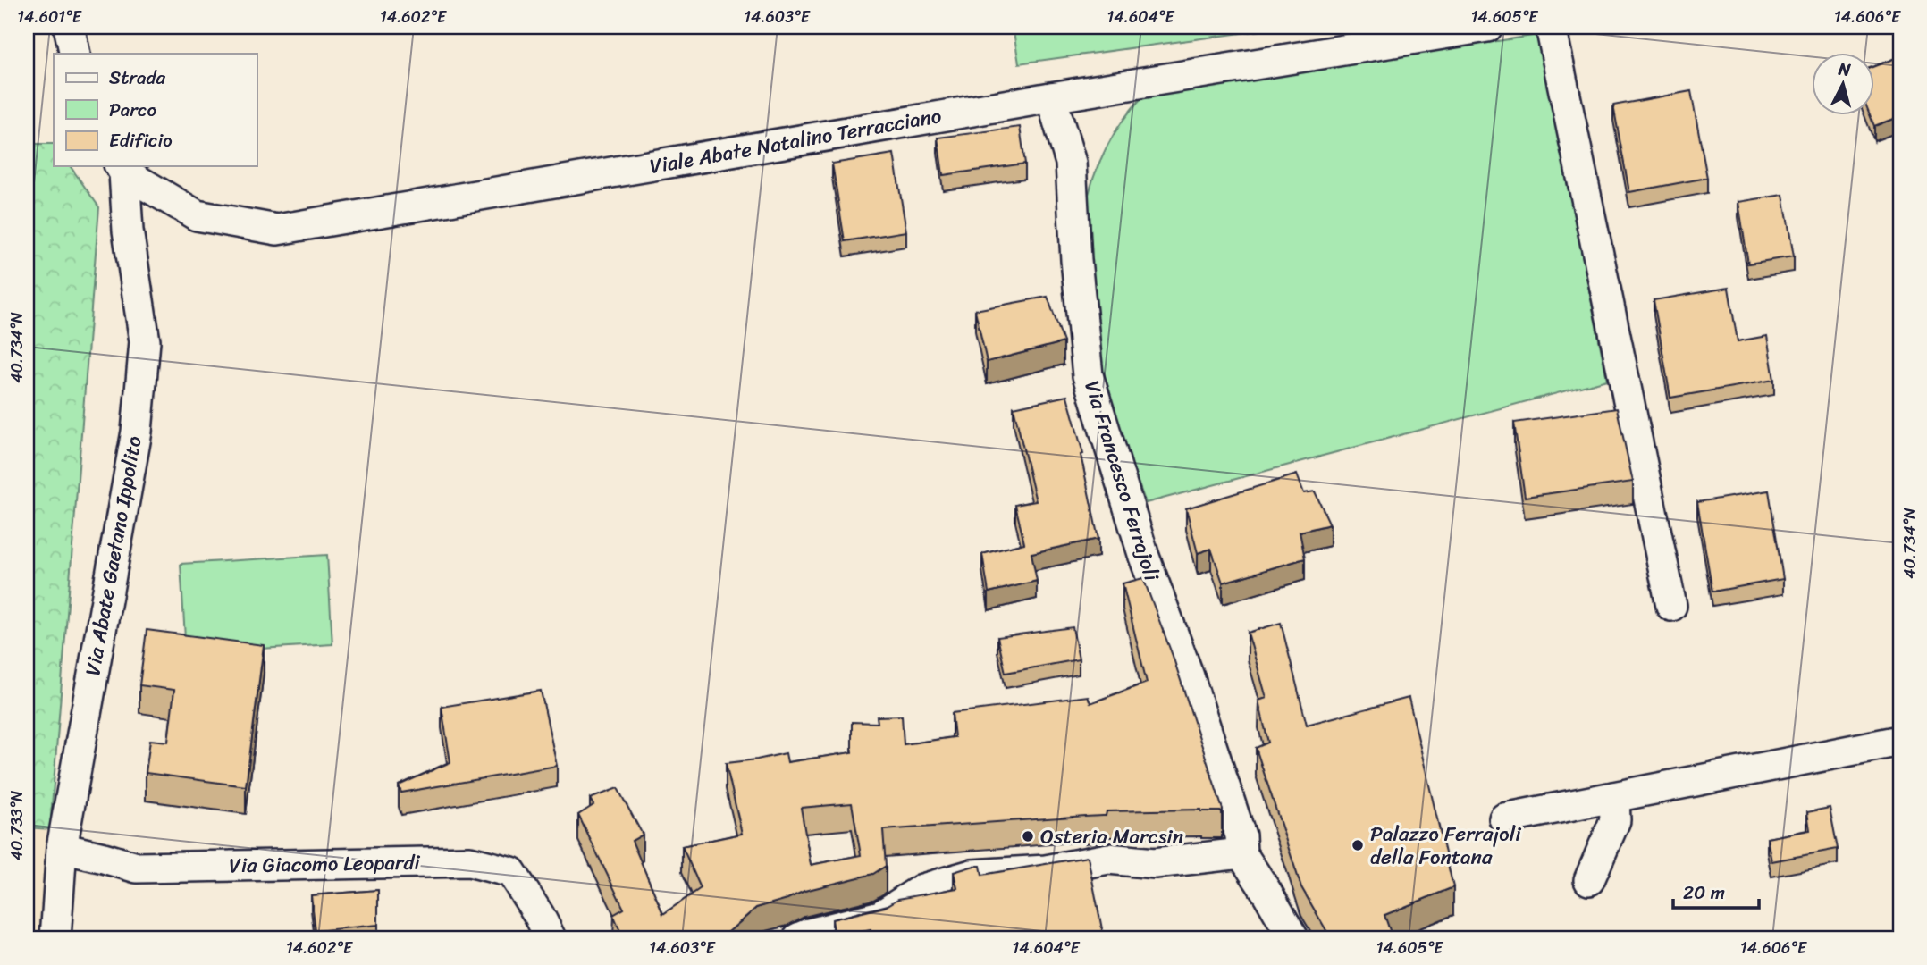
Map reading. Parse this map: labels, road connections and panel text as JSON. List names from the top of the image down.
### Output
{
  "streets": {
    "street": [
      "Viale Abate Natalino Terracciano",
      "Via Francesco Ferrajoli",
      "Via Abate Gaetano Ippolito",
      "Via Giacomo Leopardi"
    ]
  },
  "crossings": [
    ["Viale Abate Natalino Terracciano", "Via Francesco Ferrajoli"],
    ["Viale Abate Natalino Terracciano", "Via Abate Gaetano Ippolito"],
    ["Via Abate Gaetano Ippolito", "Via Giacomo Leopardi"]
  ],
  "places": ["Osteria Marcsin", "Palazzo Ferrajoli della Fontana"],
  "legend": ["Strada", "Parco", "Edificio"],
  "scale_bar": "20 m",
  "north": "top",
  "coordinates": [
    "14.601°E",
    "14.602°E",
    "14.603°E",
    "14.604°E",
    "14.605°E",
    "14.606°E",
    "40.734°N",
    "40.733°N"
  ]
}
